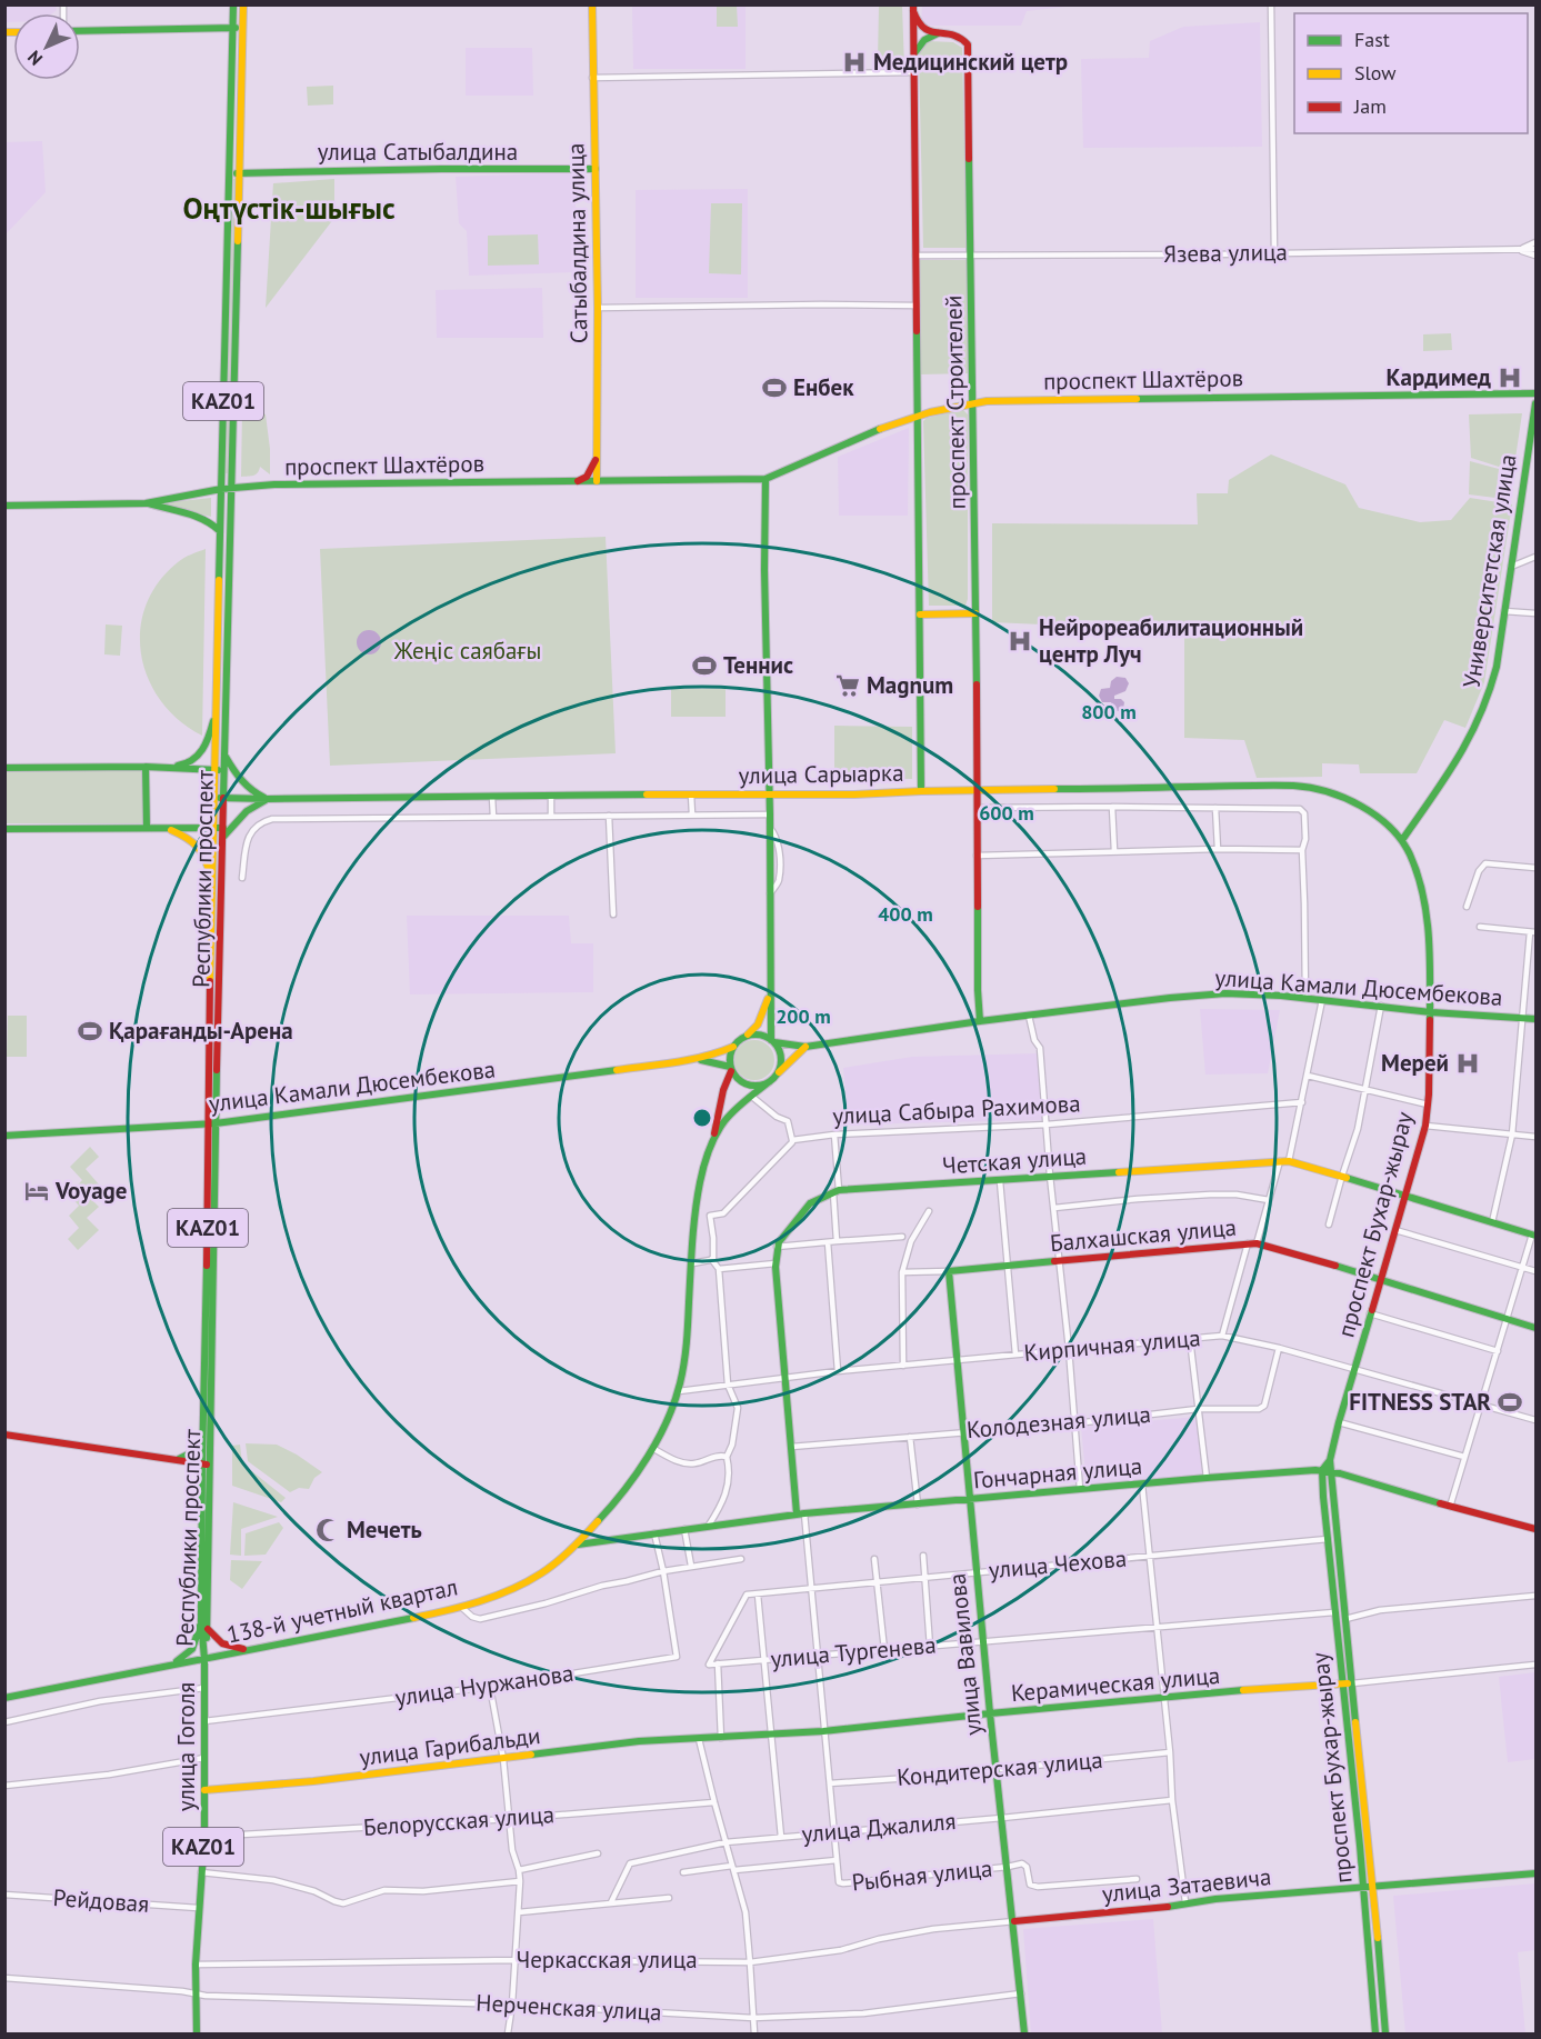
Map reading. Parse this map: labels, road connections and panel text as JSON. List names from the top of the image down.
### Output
{
  "streets": {
    "main road": [
      "улица Сатыбалдина",
      "Сатыбалдина улица",
      "проспект Шахтёров",
      "KАZ01",
      "проспект Строителей",
      "Университетская улица",
      "улица Сарыарка",
      "Республики проспект",
      "улица Камали Дюсембекова",
      "Четская улица",
      "проспект Бухар-жырау",
      "Балхашская улица",
      "Гончарная улица",
      "138-й учетный квартал",
      "улица Вавилова",
      "Керамическая улица",
      "улица Гоголя",
      "улица Гарибальди",
      "улица Затаевича"
    ],
    "street": [
      "Язева улица",
      "улица Сабыра Рахимова",
      "Кирпичная улица",
      "Колодезная улица",
      "улица Чехова",
      "улица Тургенева",
      "улица Нуржанова",
      "Кондитерская улица",
      "Белорусская улица",
      "улица Джалиля",
      "Рыбная улица",
      "Рейдовая",
      "Черкасская улица",
      "Нерченская улица"
    ]
  },
  "crossings": [
    ["улица Сатыбалдина", "Сатыбалдина улица"],
    ["улица Сатыбалдина", "Республики проспект"],
    ["Сатыбалдина улица", "проспект Шахтёров"],
    ["Язева улица", "проспект Строителей"],
    ["проспект Шахтёров", "проспект Строителей"],
    ["проспект Шахтёров", "Республики проспект"],
    ["проспект Строителей", "улица Сарыарка"],
    ["Университетская улица", "улица Сарыарка"],
    ["Университетская улица", "проспект Бухар-жырау"],
    ["улица Сарыарка", "Республики проспект"],
    ["улица Сарыарка", "проспект Бухар-жырау"],
    ["Республики проспект", "улица Камали Дюсембекова"],
    ["Республики проспект", "138-й учетный квартал"],
    ["Республики проспект", "улица Гоголя"],
    ["улица Камали Дюсембекова", "проспект Бухар-жырау"],
    ["Четская улица", "проспект Бухар-жырау"],
    ["проспект Бухар-жырау", "Балхашская улица"],
    ["проспект Бухар-жырау", "Кирпичная улица"],
    ["проспект Бухар-жырау", "Гончарная улица"],
    ["проспект Бухар-жырау", "улица Чехова"],
    ["проспект Бухар-жырау", "улица Тургенева"],
    ["проспект Бухар-жырау", "Керамическая улица"],
    ["проспект Бухар-жырау", "улица Затаевича"],
    ["Балхашская улица", "улица Вавилова"],
    ["Кирпичная улица", "Колодезная улица"],
    ["Кирпичная улица", "улица Вавилова"],
    ["Колодезная улица", "улица Вавилова"],
    ["Гончарная улица", "138-й учетный квартал"],
    ["Гончарная улица", "улица Вавилова"],
    ["Гончарная улица", "улица Нуржанова"],
    ["улица Чехова", "улица Тургенева"],
    ["улица Чехова", "улица Вавилова"],
    ["138-й учетный квартал", "улица Гоголя"],
    ["улица Тургенева", "улица Вавилова"],
    ["улица Вавилова", "Керамическая улица"],
    ["улица Вавилова", "Кондитерская улица"],
    ["улица Вавилова", "улица Джалиля"],
    ["улица Вавилова", "Рыбная улица"],
    ["улица Вавилова", "улица Затаевича"],
    ["улица Вавилова", "Черкасская улица"],
    ["улица Вавилова", "Нерченская улица"],
    ["Керамическая улица", "улица Гарибальди"],
    ["улица Нуржанова", "улица Гоголя"],
    ["улица Гоголя", "улица Гарибальди"],
    ["улица Гоголя", "Белорусская улица"],
    ["улица Гоголя", "Рейдовая"],
    ["улица Гоголя", "Черкасская улица"],
    ["улица Гоголя", "Нерченская улица"],
    ["улица Затаевича", "Черкасская улица"]
  ],
  "districts": ["Оңтүстік-шығыс"],
  "parks": ["Жеңіс саябағы"],
  "places": {
    "hospital": [
      "Медицинский цетр",
      "Кардимед",
      "Нейрореабилитационный центр Луч",
      "Мерей"
    ],
    "sports": [
      "Енбек",
      "Теннис",
      "Қарағанды-Арена",
      "FITNESS STAR"
    ],
    "supermarket": ["Magnum"],
    "hotel": ["Voyage"],
    "mosque": ["Мечеть"]
  },
  "legend": ["Fast", "Slow", "Jam"],
  "north": "bottom left",
  "rings": [
    "800 m",
    "600 m",
    "400 m",
    "200 m"
  ]
}
